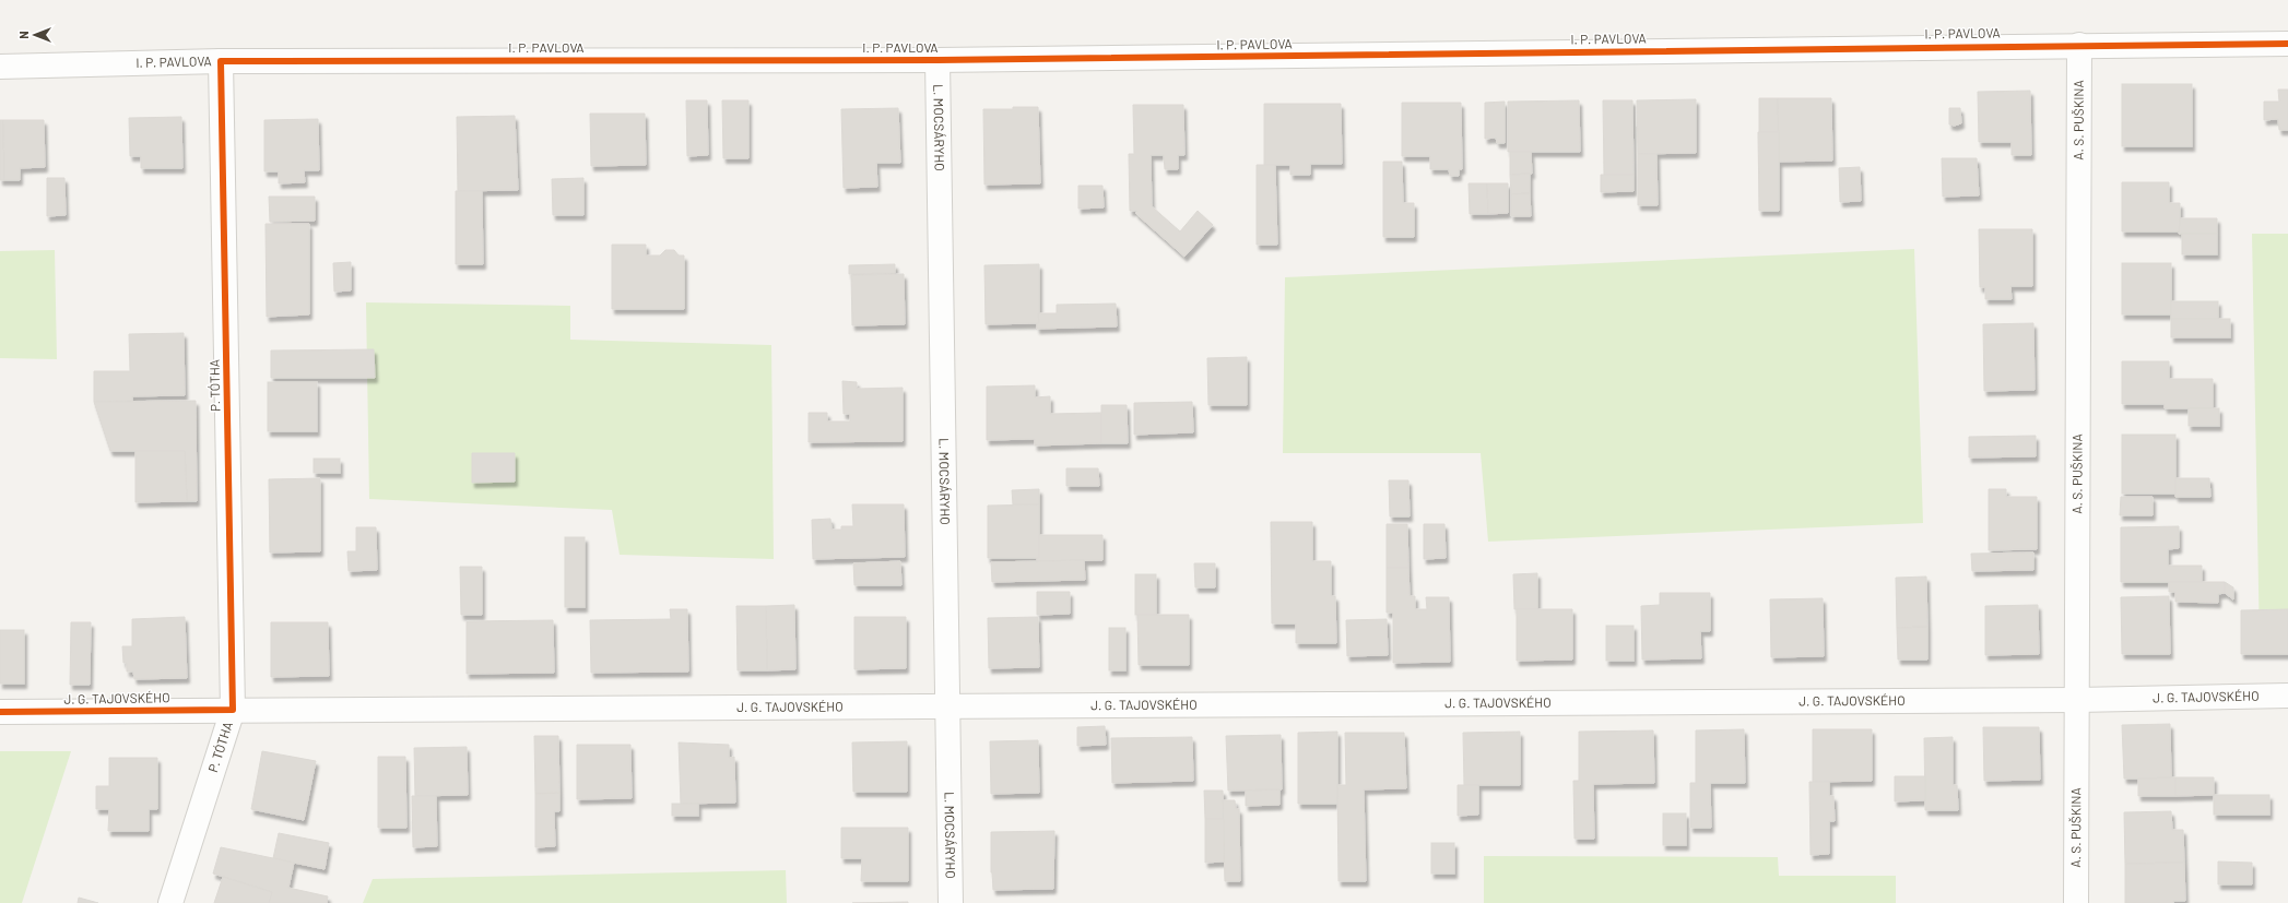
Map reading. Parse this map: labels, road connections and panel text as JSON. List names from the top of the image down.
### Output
{
  "streets": {
    "street": [
      "I. P. PAVLOVA",
      "A. S. PUŠKINA",
      "L. MOCSÁRYHO",
      "P. TÓTHA",
      "J. G. TAJOVSKÉHO"
    ]
  },
  "crossings": [
    ["I. P. PAVLOVA", "A. S. PUŠKINA"],
    ["I. P. PAVLOVA", "L. MOCSÁRYHO"],
    ["I. P. PAVLOVA", "P. TÓTHA"],
    ["A. S. PUŠKINA", "J. G. TAJOVSKÉHO"],
    ["L. MOCSÁRYHO", "J. G. TAJOVSKÉHO"],
    ["P. TÓTHA", "J. G. TAJOVSKÉHO"]
  ],
  "north": "left"
}
